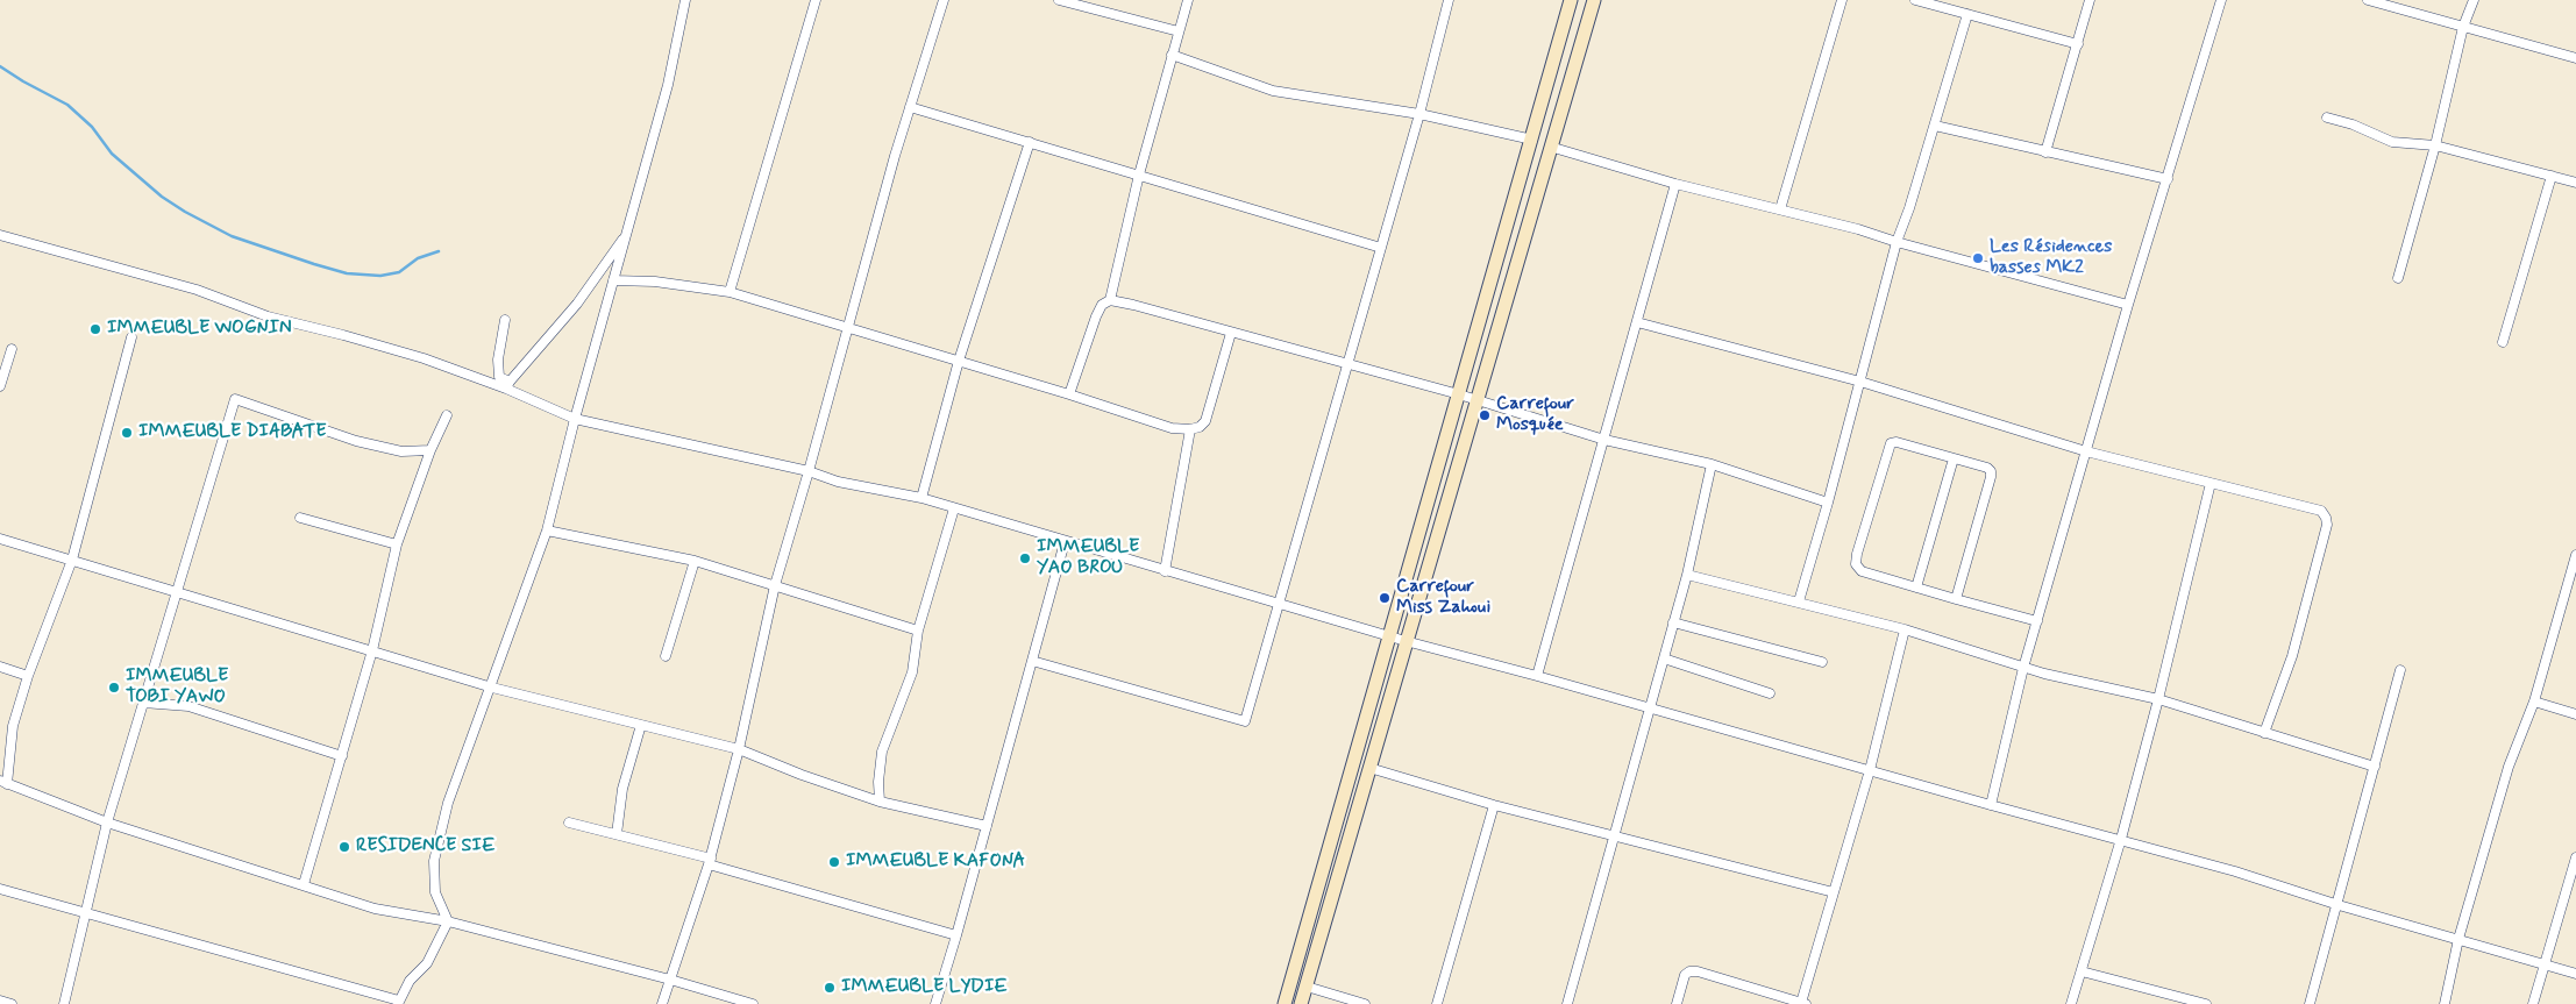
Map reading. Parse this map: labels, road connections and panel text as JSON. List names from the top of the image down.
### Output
{
  "places": [
    "Les Résidences basses MK2",
    "IMMEUBLE WOGNIN",
    "Carrefour Mosquée",
    "IMMEUBLE DIABATE",
    "IMMEUBLE YAO BROU",
    "Carrefour Miss Zahoui",
    "IMMEUBLE TOBI YAWO",
    "RESIDENCE SIE",
    "IMMEUBLE KAFONA",
    "IMMEUBLE LYDIE"
  ]
}
